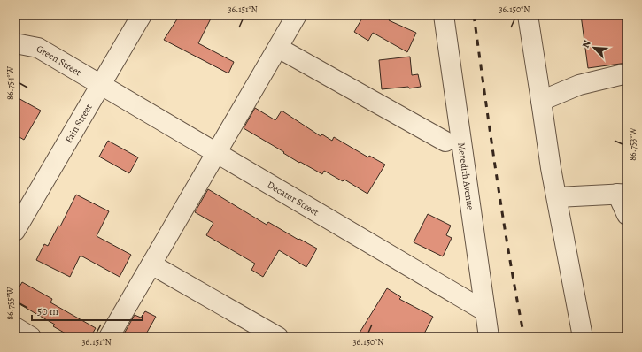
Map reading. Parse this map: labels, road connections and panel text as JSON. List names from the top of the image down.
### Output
{
  "streets": {
    "street": [
      "Green Street",
      "Fain Street",
      "Meredith Avenue",
      "Decatur Street"
    ]
  },
  "crossings": [
    ["Green Street", "Fain Street"],
    ["Green Street", "Decatur Street"],
    ["Fain Street", "Decatur Street"],
    ["Meredith Avenue", "Decatur Street"]
  ],
  "scale_bar": "50 m",
  "north": "top left",
  "coordinates": [
    "36.151°N",
    "36.150°N",
    "86.754°W",
    "86.753°W",
    "86.755°W"
  ]
}
